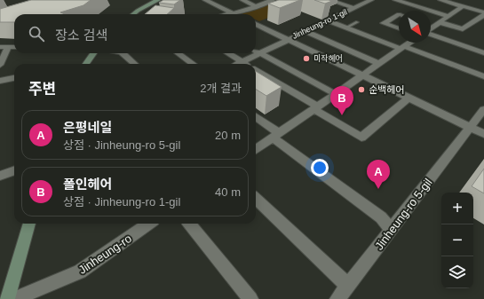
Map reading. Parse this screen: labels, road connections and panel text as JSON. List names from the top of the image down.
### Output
{
  "streets": {
    "street": ["Jinheung-ro 1-gil", "Jinheung-ro 5-gil", "Jinheung-ro"]
  },
  "crossings": [
    ["Jinheung-ro 1-gil", "Jinheung-ro 5-gil"]
  ],
  "places": ["미작헤어", "순백헤어"],
  "north": "bottom right",
  "page": {
    "search": "장소 검색",
    "heading": ["주변", "2개 결과"],
    "pins": ["B", "A"],
    "list": [
      {
        "mark": "A",
        "name": "은평네일",
        "note": "상점 · Jinheung-ro 5-gil",
        "value": "20 m"
      },
      {
        "mark": "B",
        "name": "폴인헤어",
        "note": "상점 · Jinheung-ro 1-gil",
        "value": "40 m"
      }
    ],
    "map_buttons": ["+", "−"]
  }
}
